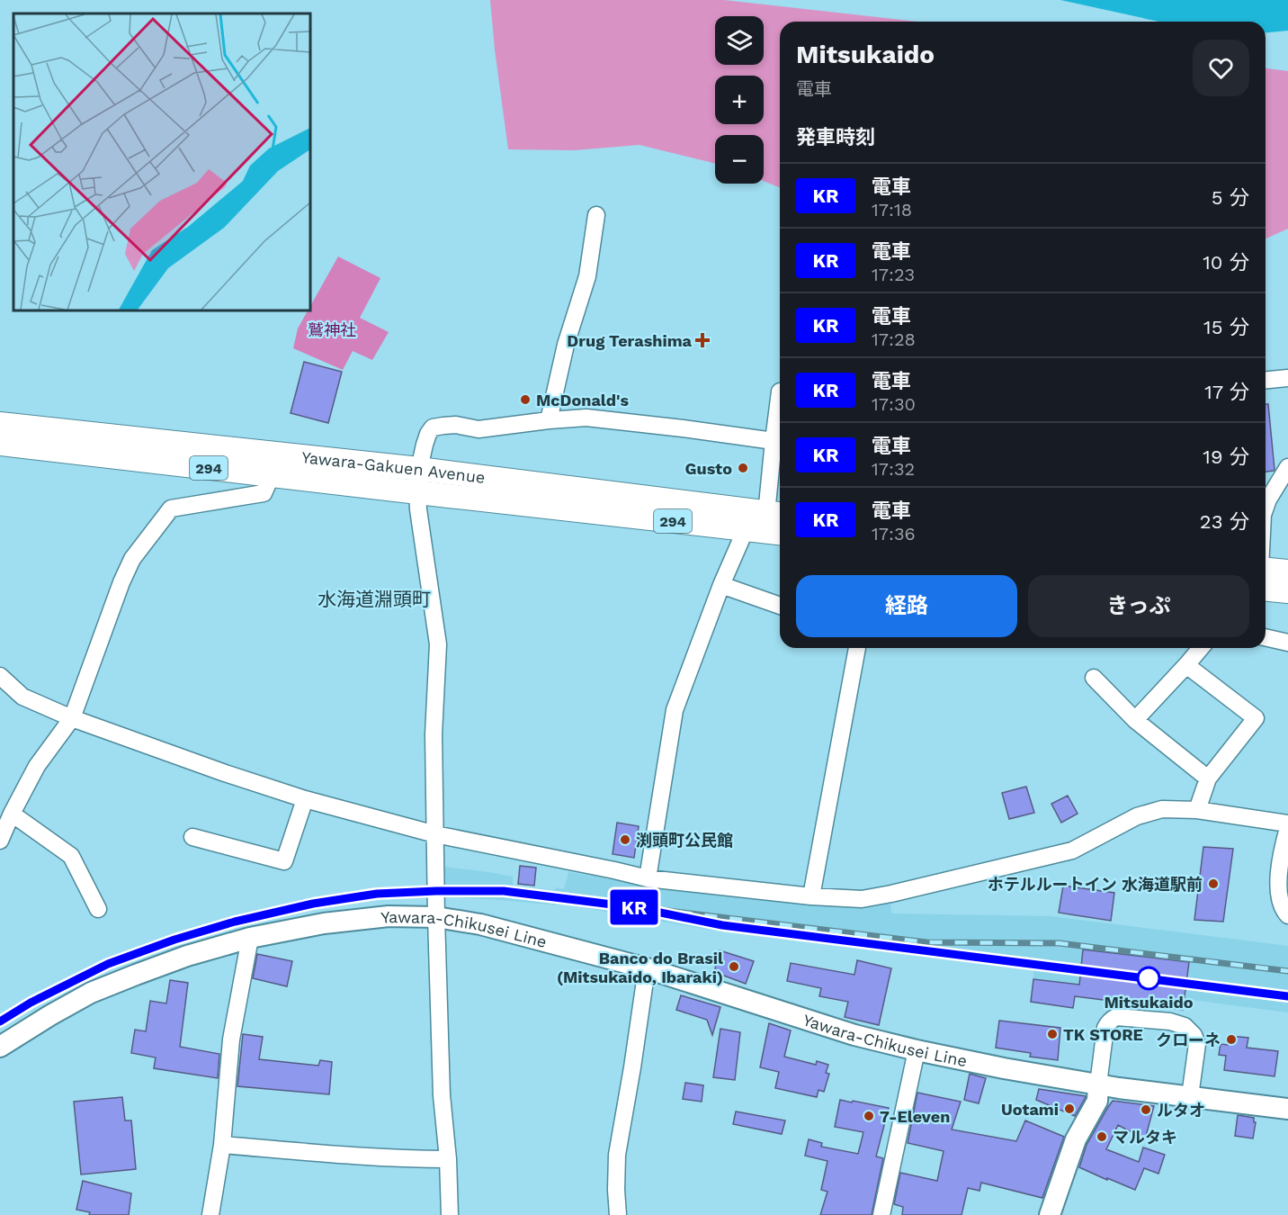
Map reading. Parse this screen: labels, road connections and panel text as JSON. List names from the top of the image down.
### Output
{
  "streets": {
    "highway": ["Yawara-Gakuen Avenue", "294"],
    "main road": ["Yawara-Chikusei Line"]
  },
  "districts": ["水海道淵頭町"],
  "parks": ["鷲神社"],
  "places": {
    "health": ["Drug Terashima"],
    "other": [
      "McDonald's",
      "Gusto",
      "渕頭町公民館",
      "ホテルルートイン 水海道駅前",
      "Banco do Brasil (Mitsukaido, Ibaraki)",
      "Mitsukaido",
      "TK STORE",
      "クローネ",
      "Uotami",
      "ルタオ",
      "7-Eleven",
      "マルタキ"
    ]
  },
  "page": {
    "on_map": "KR",
    "map_buttons": ["+", "−"],
    "heading": [
      ["Mitsukaido", "電車"],
      "発車時刻"
    ],
    "list": [
      {
        "mark": "KR",
        "name": "電車",
        "note": "17:18",
        "value": "5 分"
      },
      {
        "mark": "KR",
        "name": "電車",
        "note": "17:23",
        "value": "10 分"
      },
      {
        "mark": "KR",
        "name": "電車",
        "note": "17:28",
        "value": "15 分"
      },
      {
        "mark": "KR",
        "name": "電車",
        "note": "17:30",
        "value": "17 分"
      },
      {
        "mark": "KR",
        "name": "電車",
        "note": "17:32",
        "value": "19 分"
      },
      {
        "mark": "KR",
        "name": "電車",
        "note": "17:36",
        "value": "23 分"
      }
    ],
    "buttons": ["経路", "きっぷ"]
  }
}
